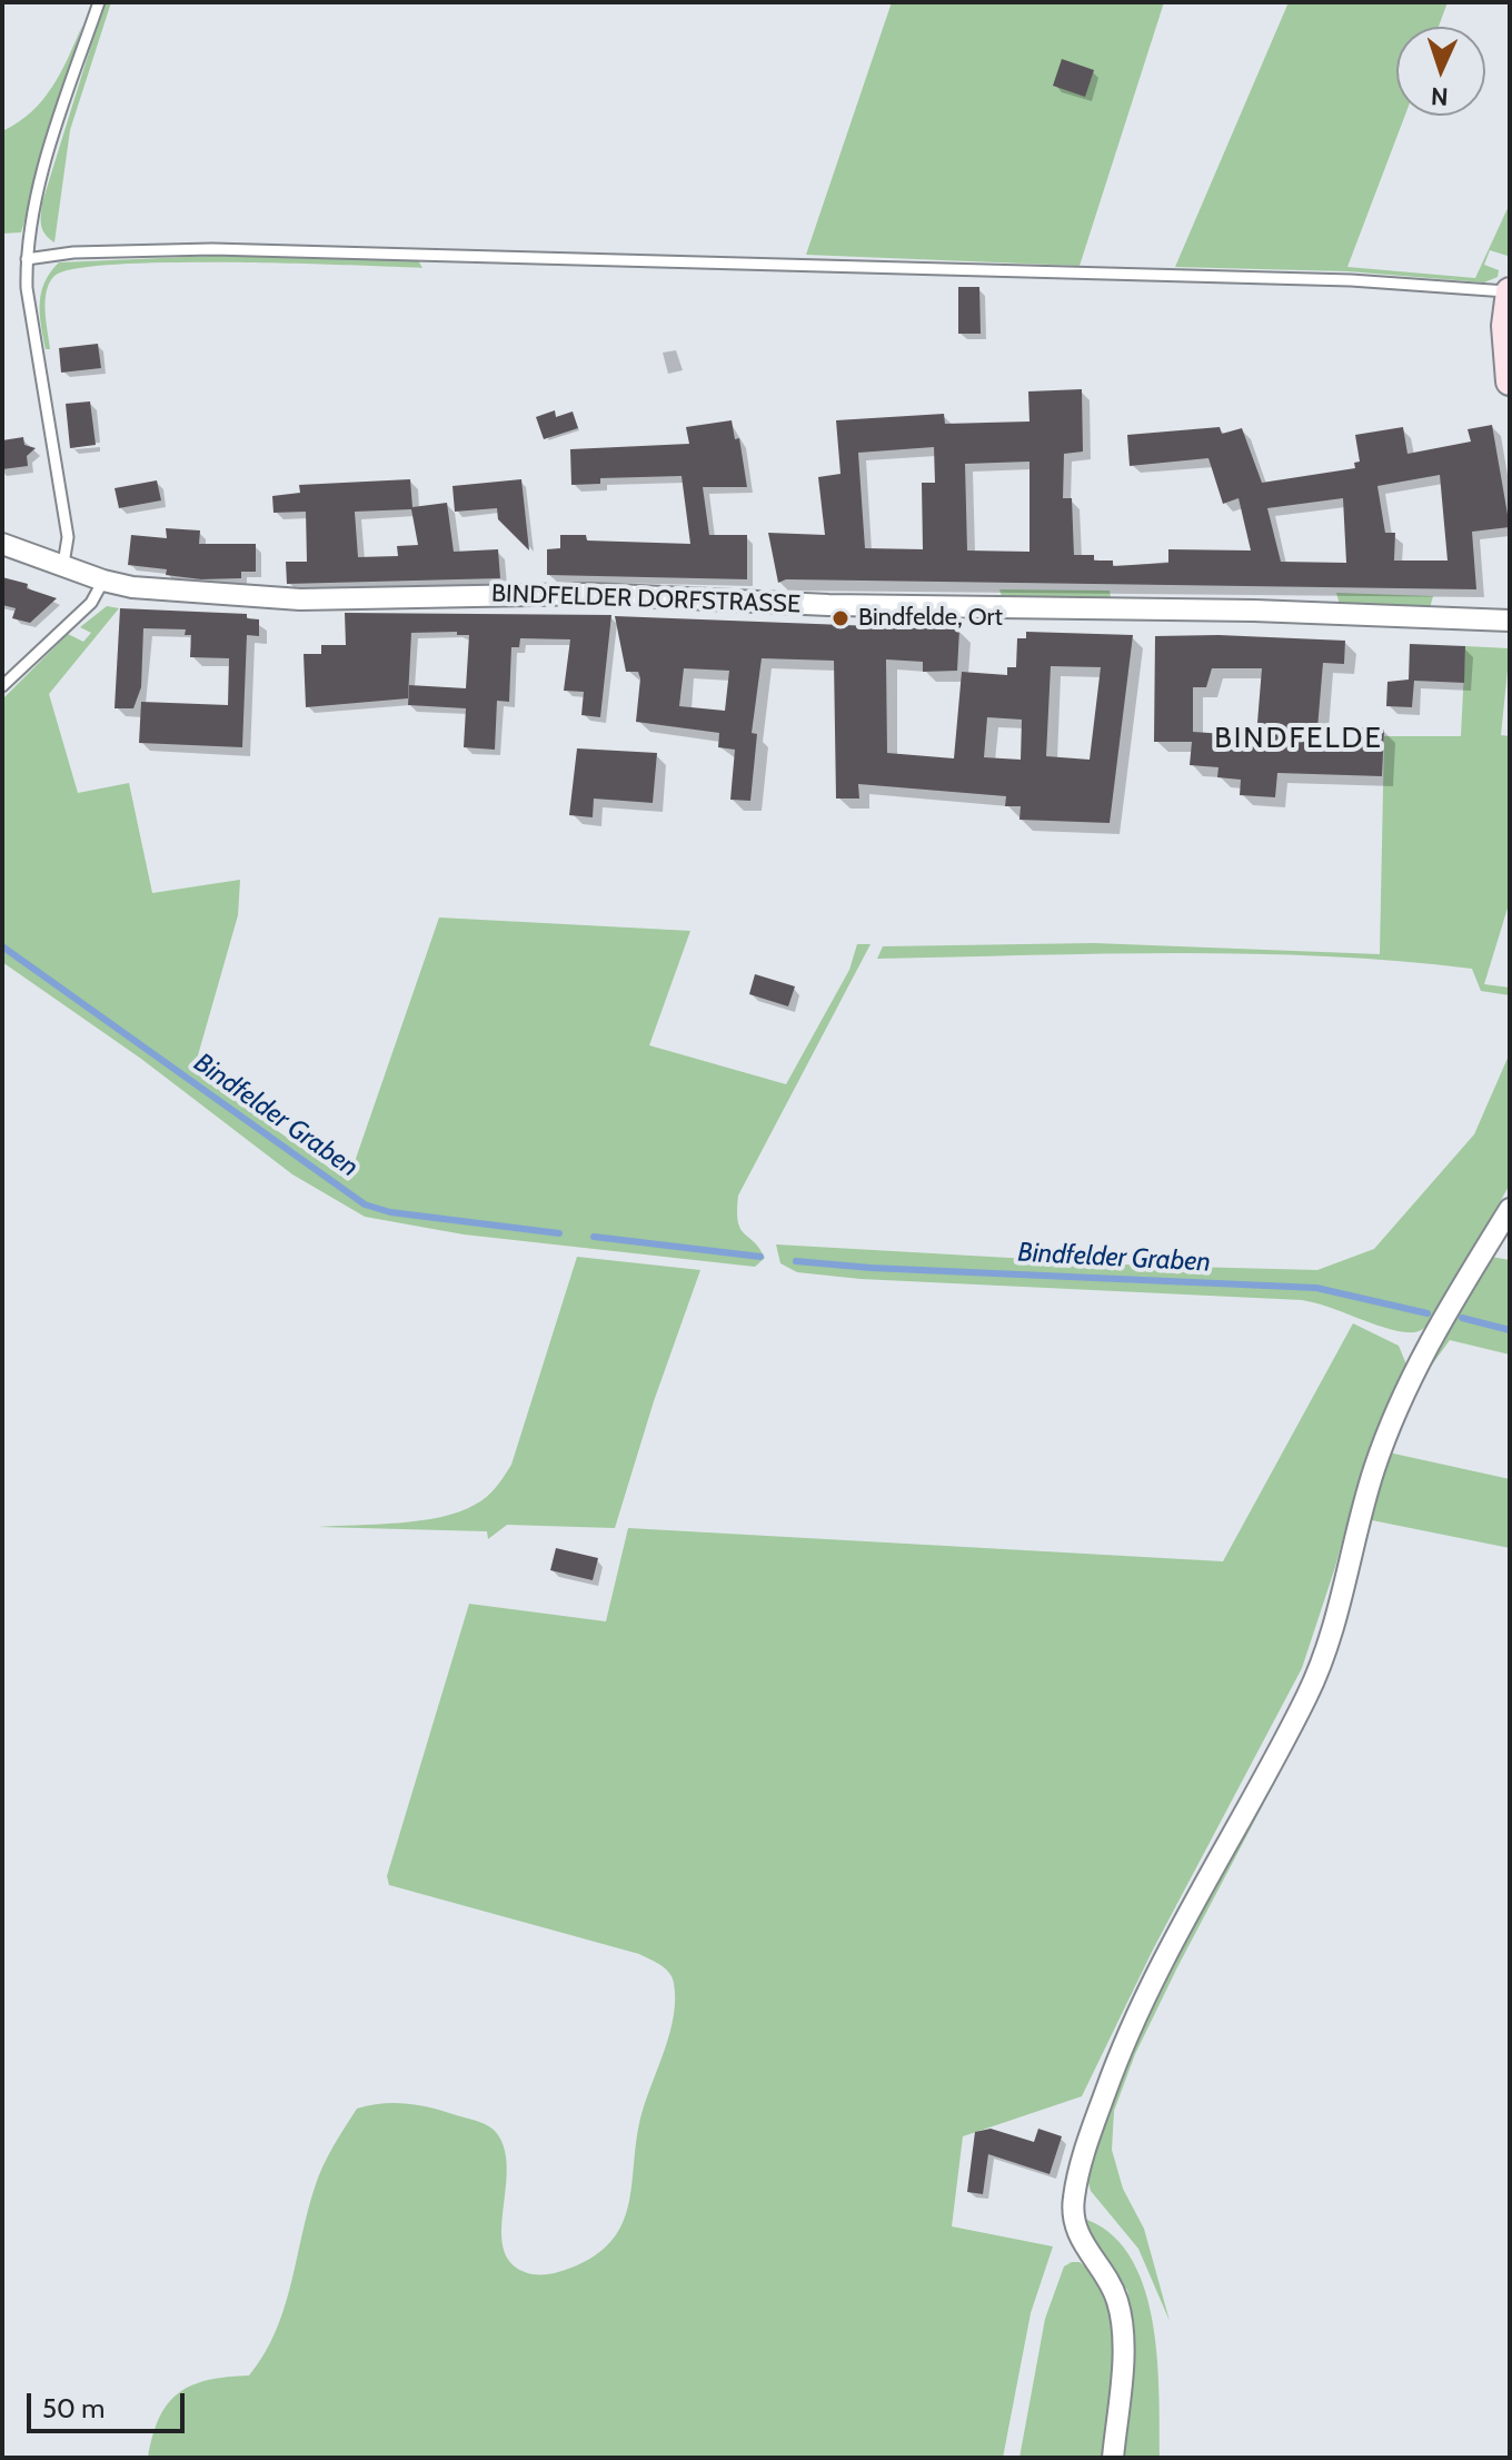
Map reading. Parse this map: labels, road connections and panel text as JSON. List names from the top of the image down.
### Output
{
  "streets": {
    "street": ["BINDFELDER DORFSTRASSE"]
  },
  "districts": ["BINDFELDE"],
  "water": ["Bindfelder Graben"],
  "places": ["Bindfelde, Ort"],
  "scale_bar": "50 m",
  "north": "bottom"
}
